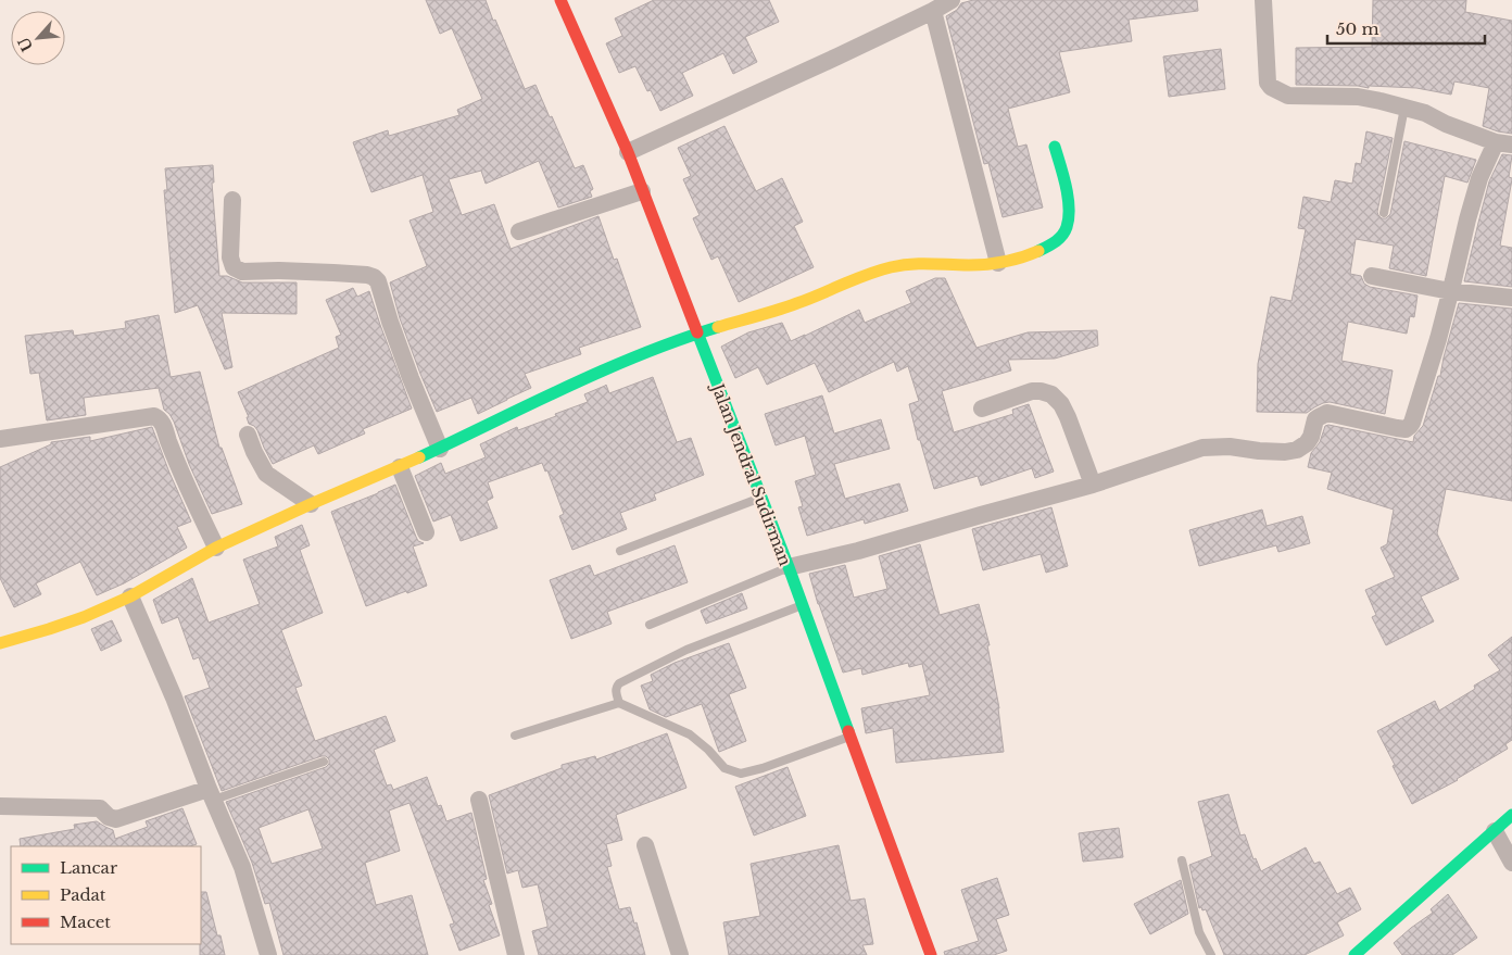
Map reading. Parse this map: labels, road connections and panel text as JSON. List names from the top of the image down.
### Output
{
  "streets": {
    "main road": ["Jalan Jendral Sudirman"]
  },
  "legend": ["Lancar", "Padat", "Macet"],
  "scale_bar": "50 m",
  "north": "bottom left"
}
